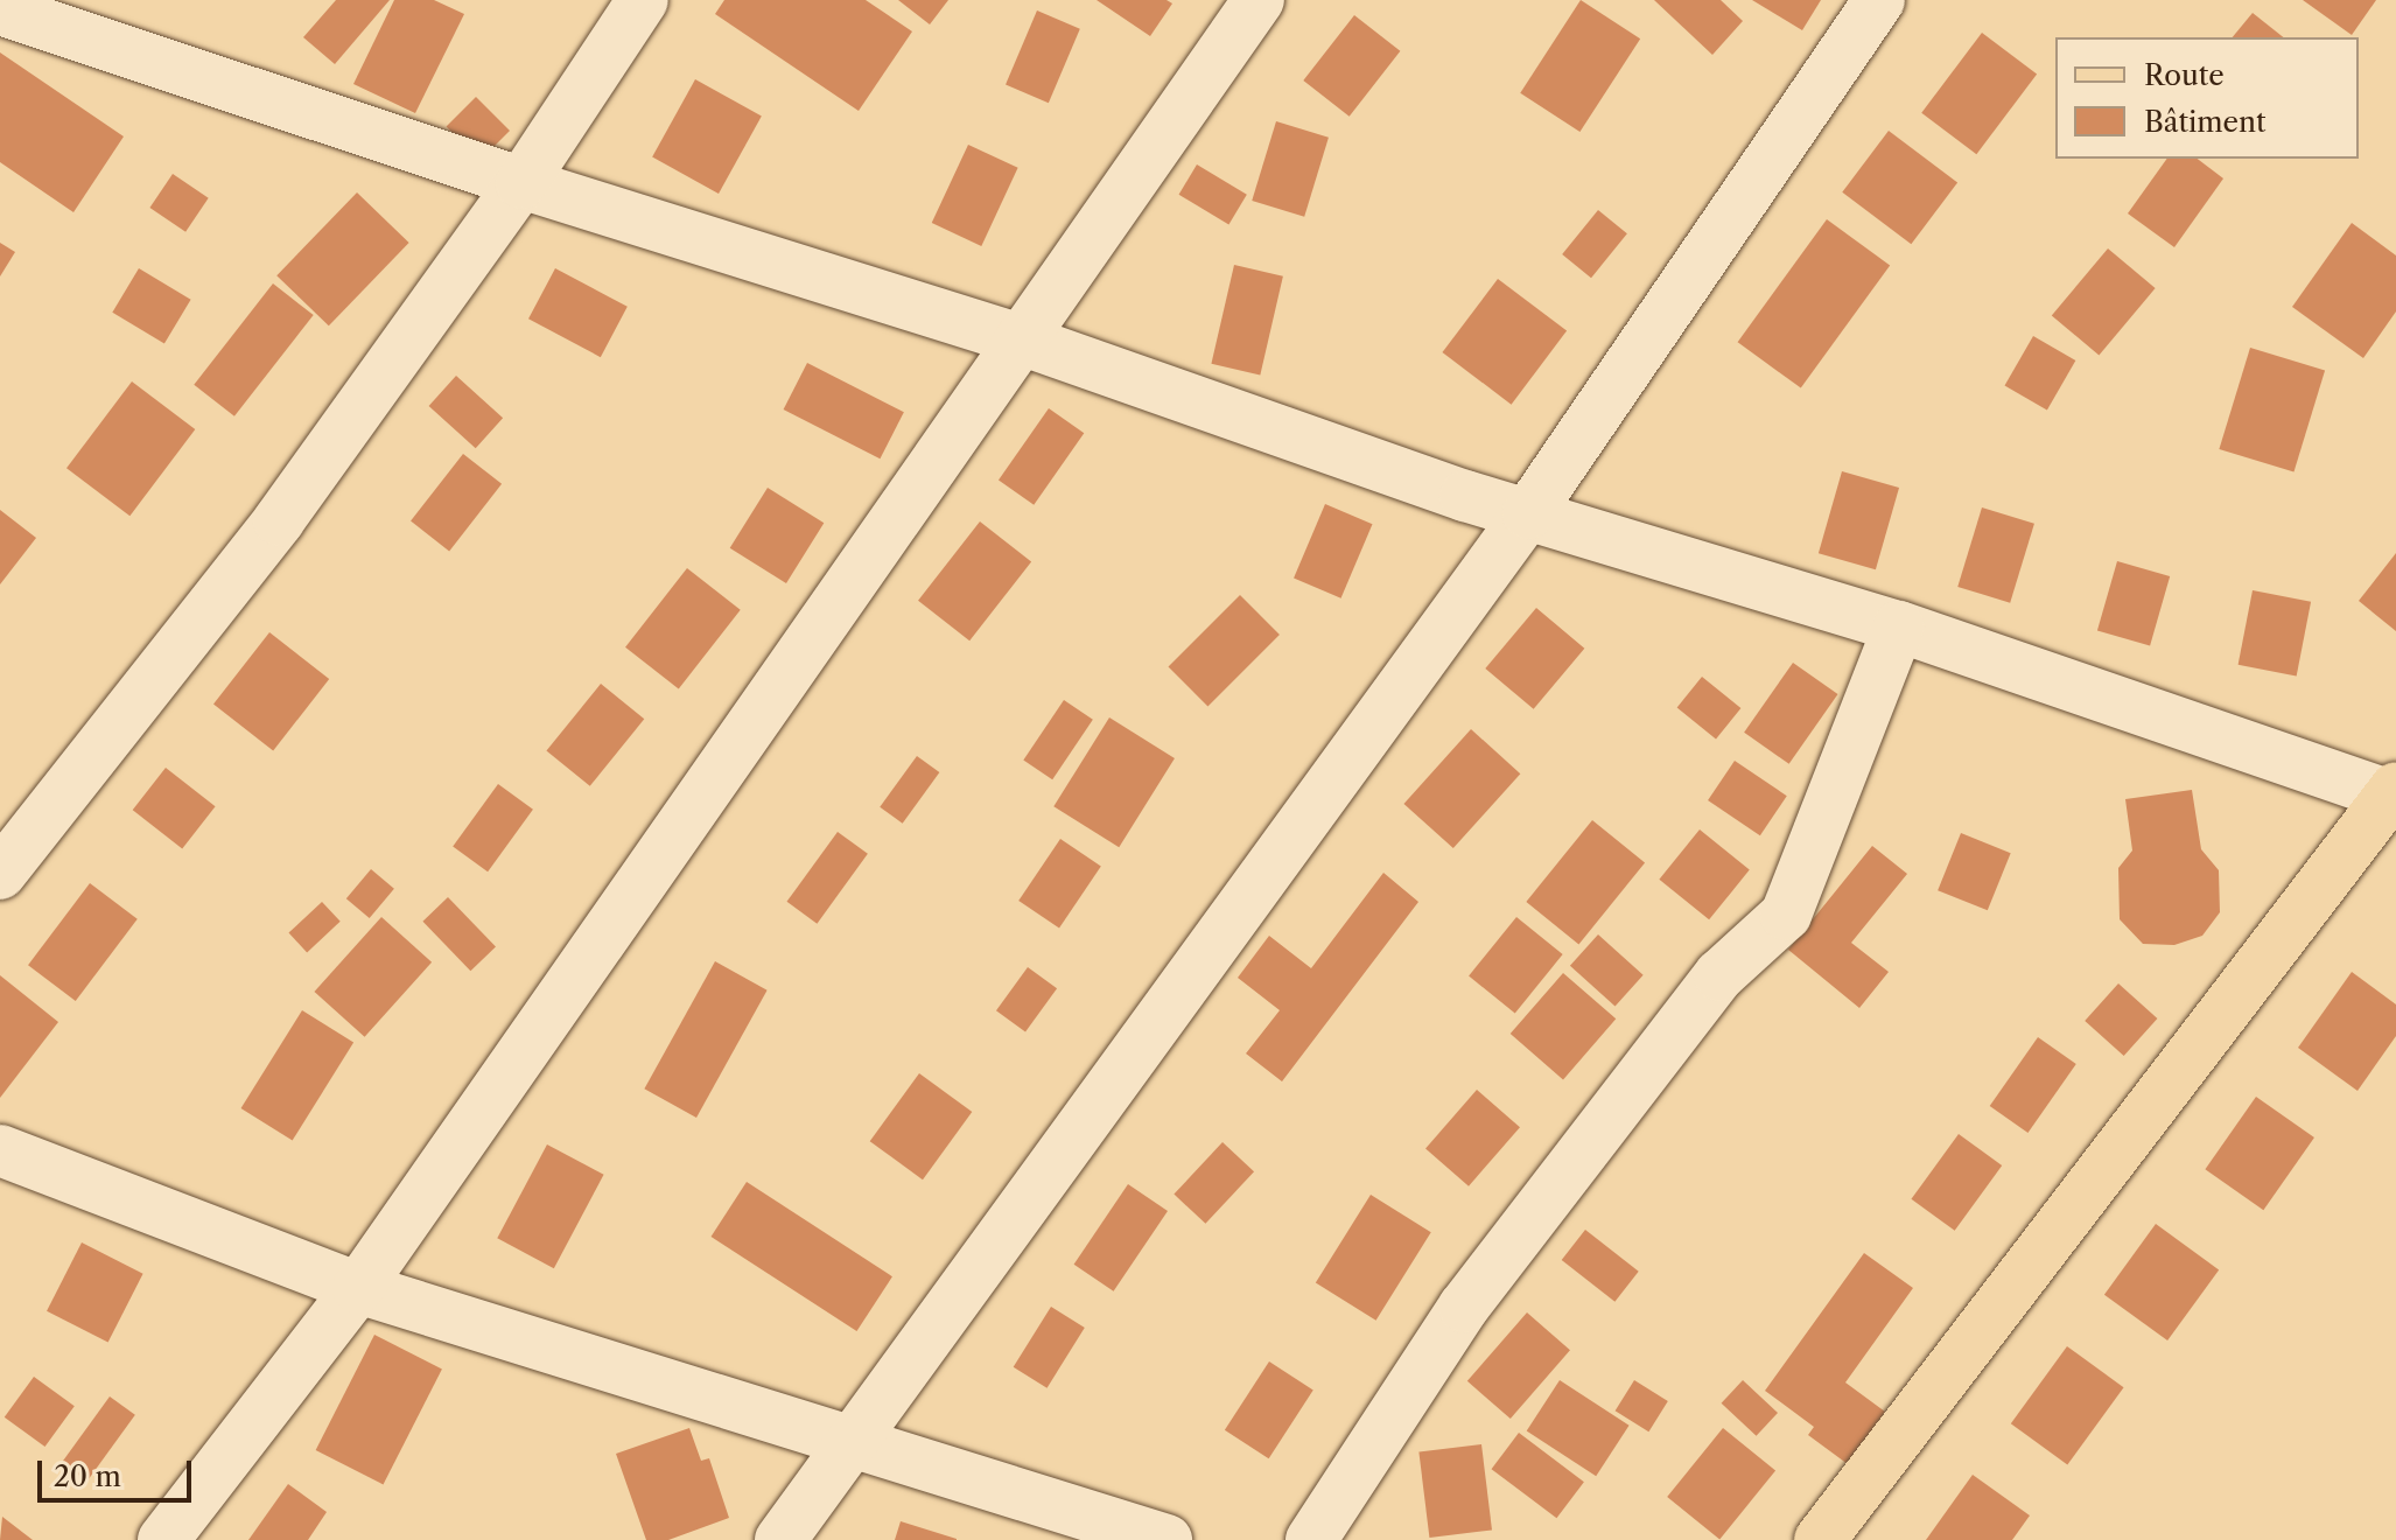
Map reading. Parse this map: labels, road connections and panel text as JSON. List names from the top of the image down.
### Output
{
  "legend": ["Route", "Bâtiment"],
  "scale_bar": "20 m"
}
